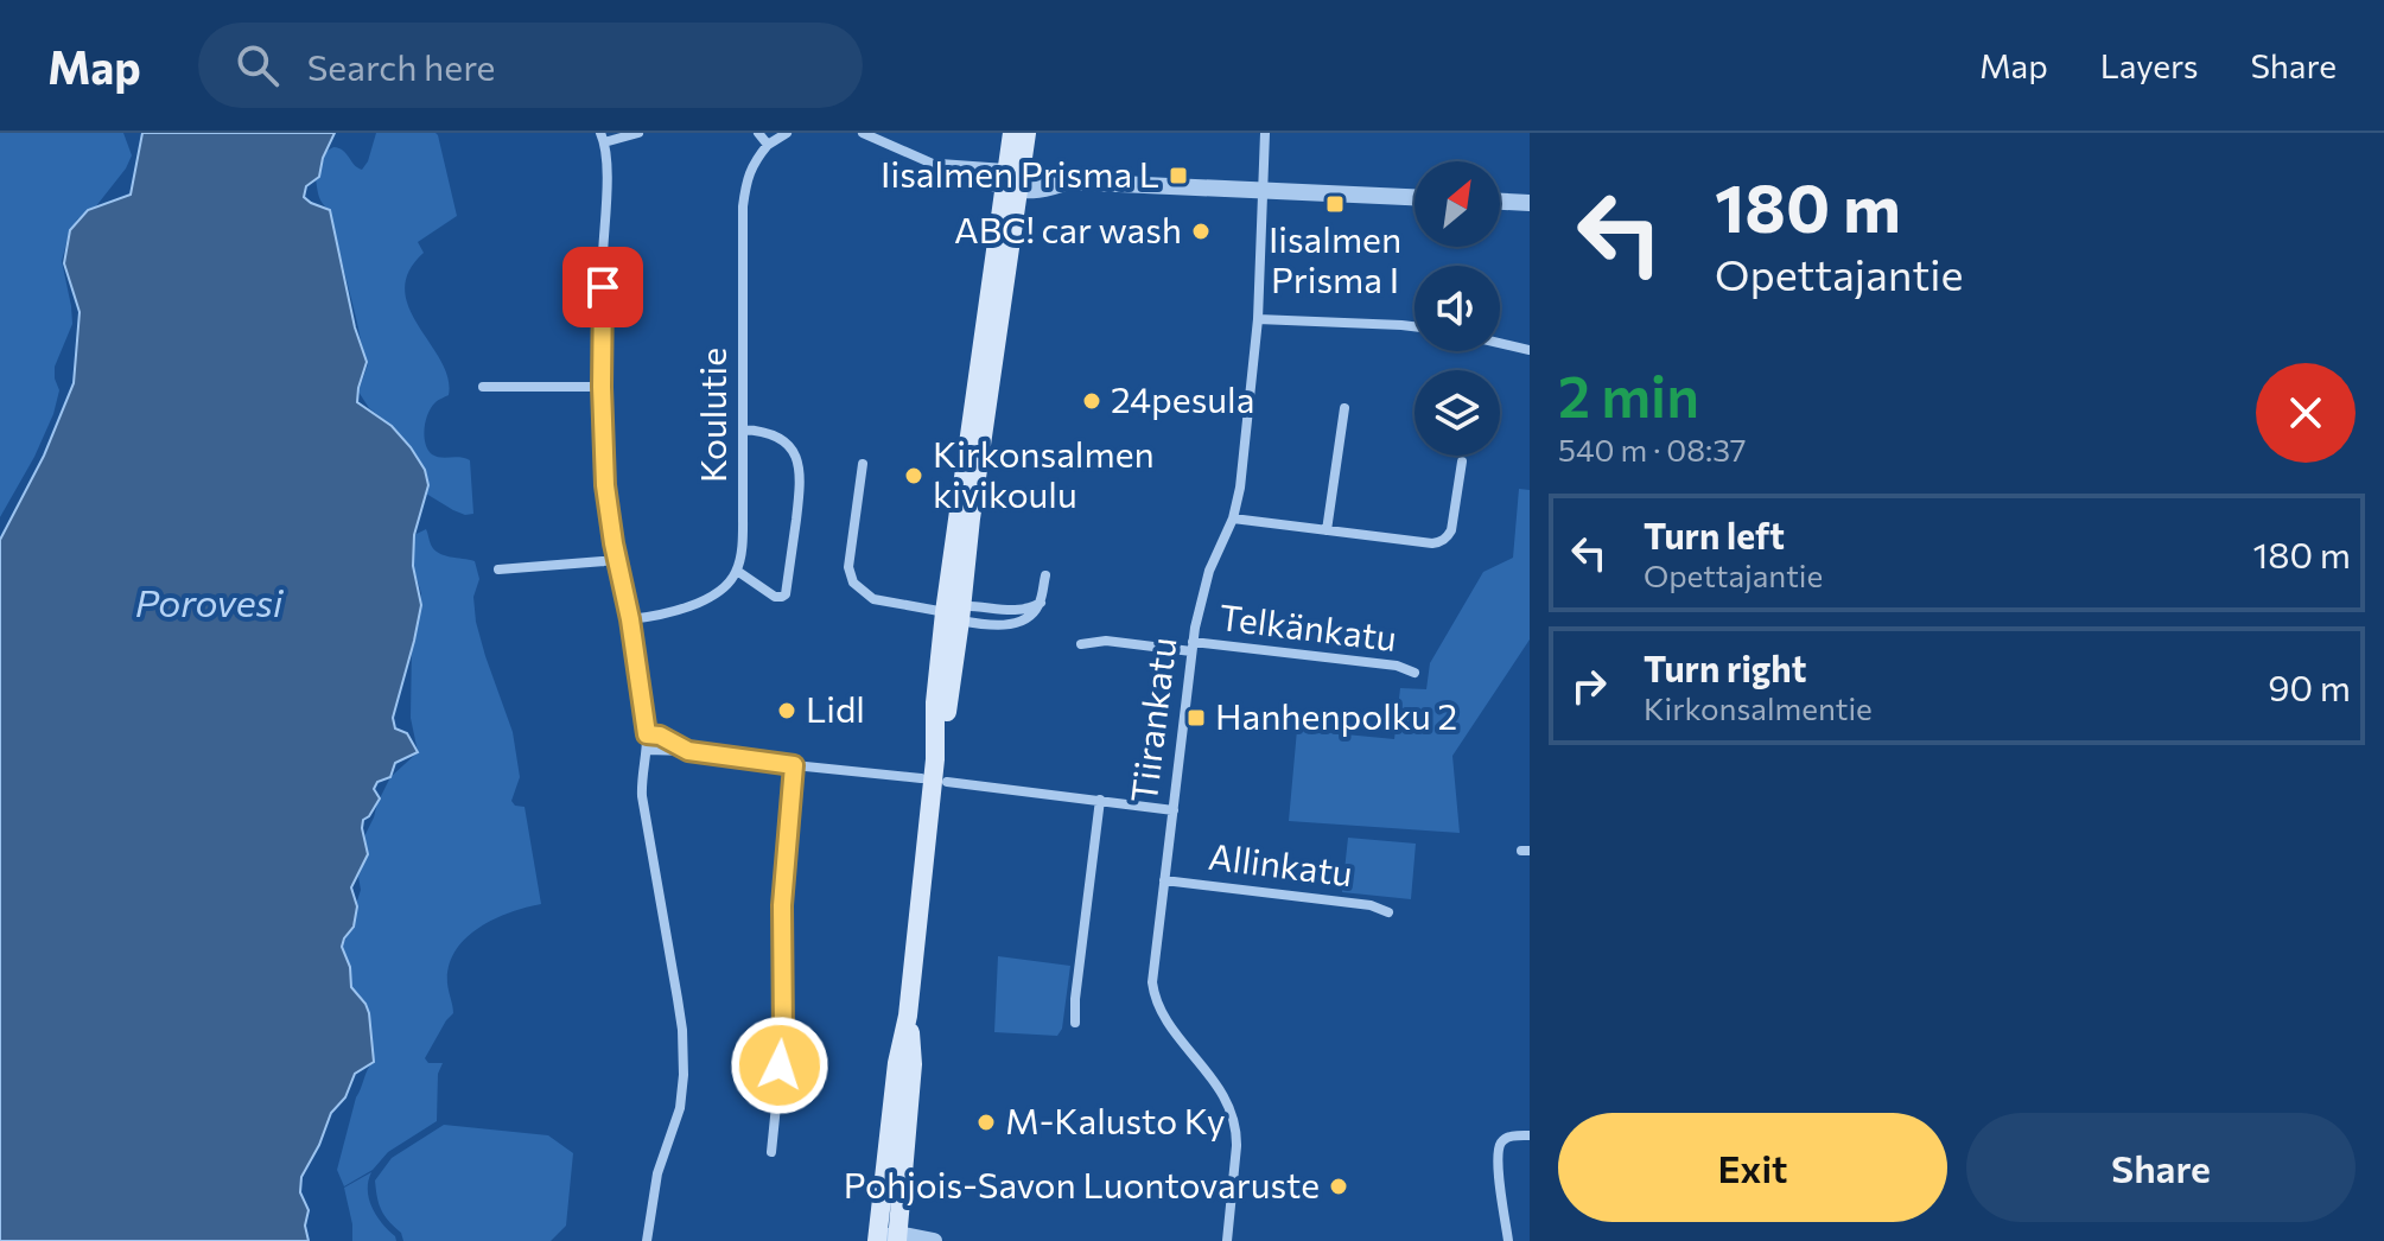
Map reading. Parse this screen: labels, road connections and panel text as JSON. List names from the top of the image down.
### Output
{
  "streets": {
    "street": [
      "Koulutie",
      "Telkänkatu",
      "Tiirankatu",
      "Allinkatu"
    ]
  },
  "crossings": [
    ["Telkänkatu", "Tiirankatu"],
    ["Tiirankatu", "Allinkatu"]
  ],
  "water": ["Porovesi"],
  "places": {
    "transit": ["Iisalmen Prisma L", "Iisalmen Prisma I", "Hanhenpolku 2"],
    "other": [
      "ABC! car wash",
      "24pesula",
      "Kirkonsalmen kivikoulu",
      "Lidl",
      "M-Kalusto Ky",
      "Pohjois-Savon Luontovaruste"
    ]
  },
  "north": "top right",
  "page": {
    "header": "Map",
    "search": "Search here",
    "nav": ["Map", "Layers", "Share"],
    "turn": ["180 m", "Opettajantie"],
    "heading": ["2 min", "540 m · 08:37"],
    "list": [
      {
        "name": "Turn left",
        "note": "Opettajantie",
        "value": "180 m"
      },
      {
        "name": "Turn right",
        "note": "Kirkonsalmentie",
        "value": "90 m"
      }
    ],
    "buttons": ["Exit", "Share"]
  }
}
